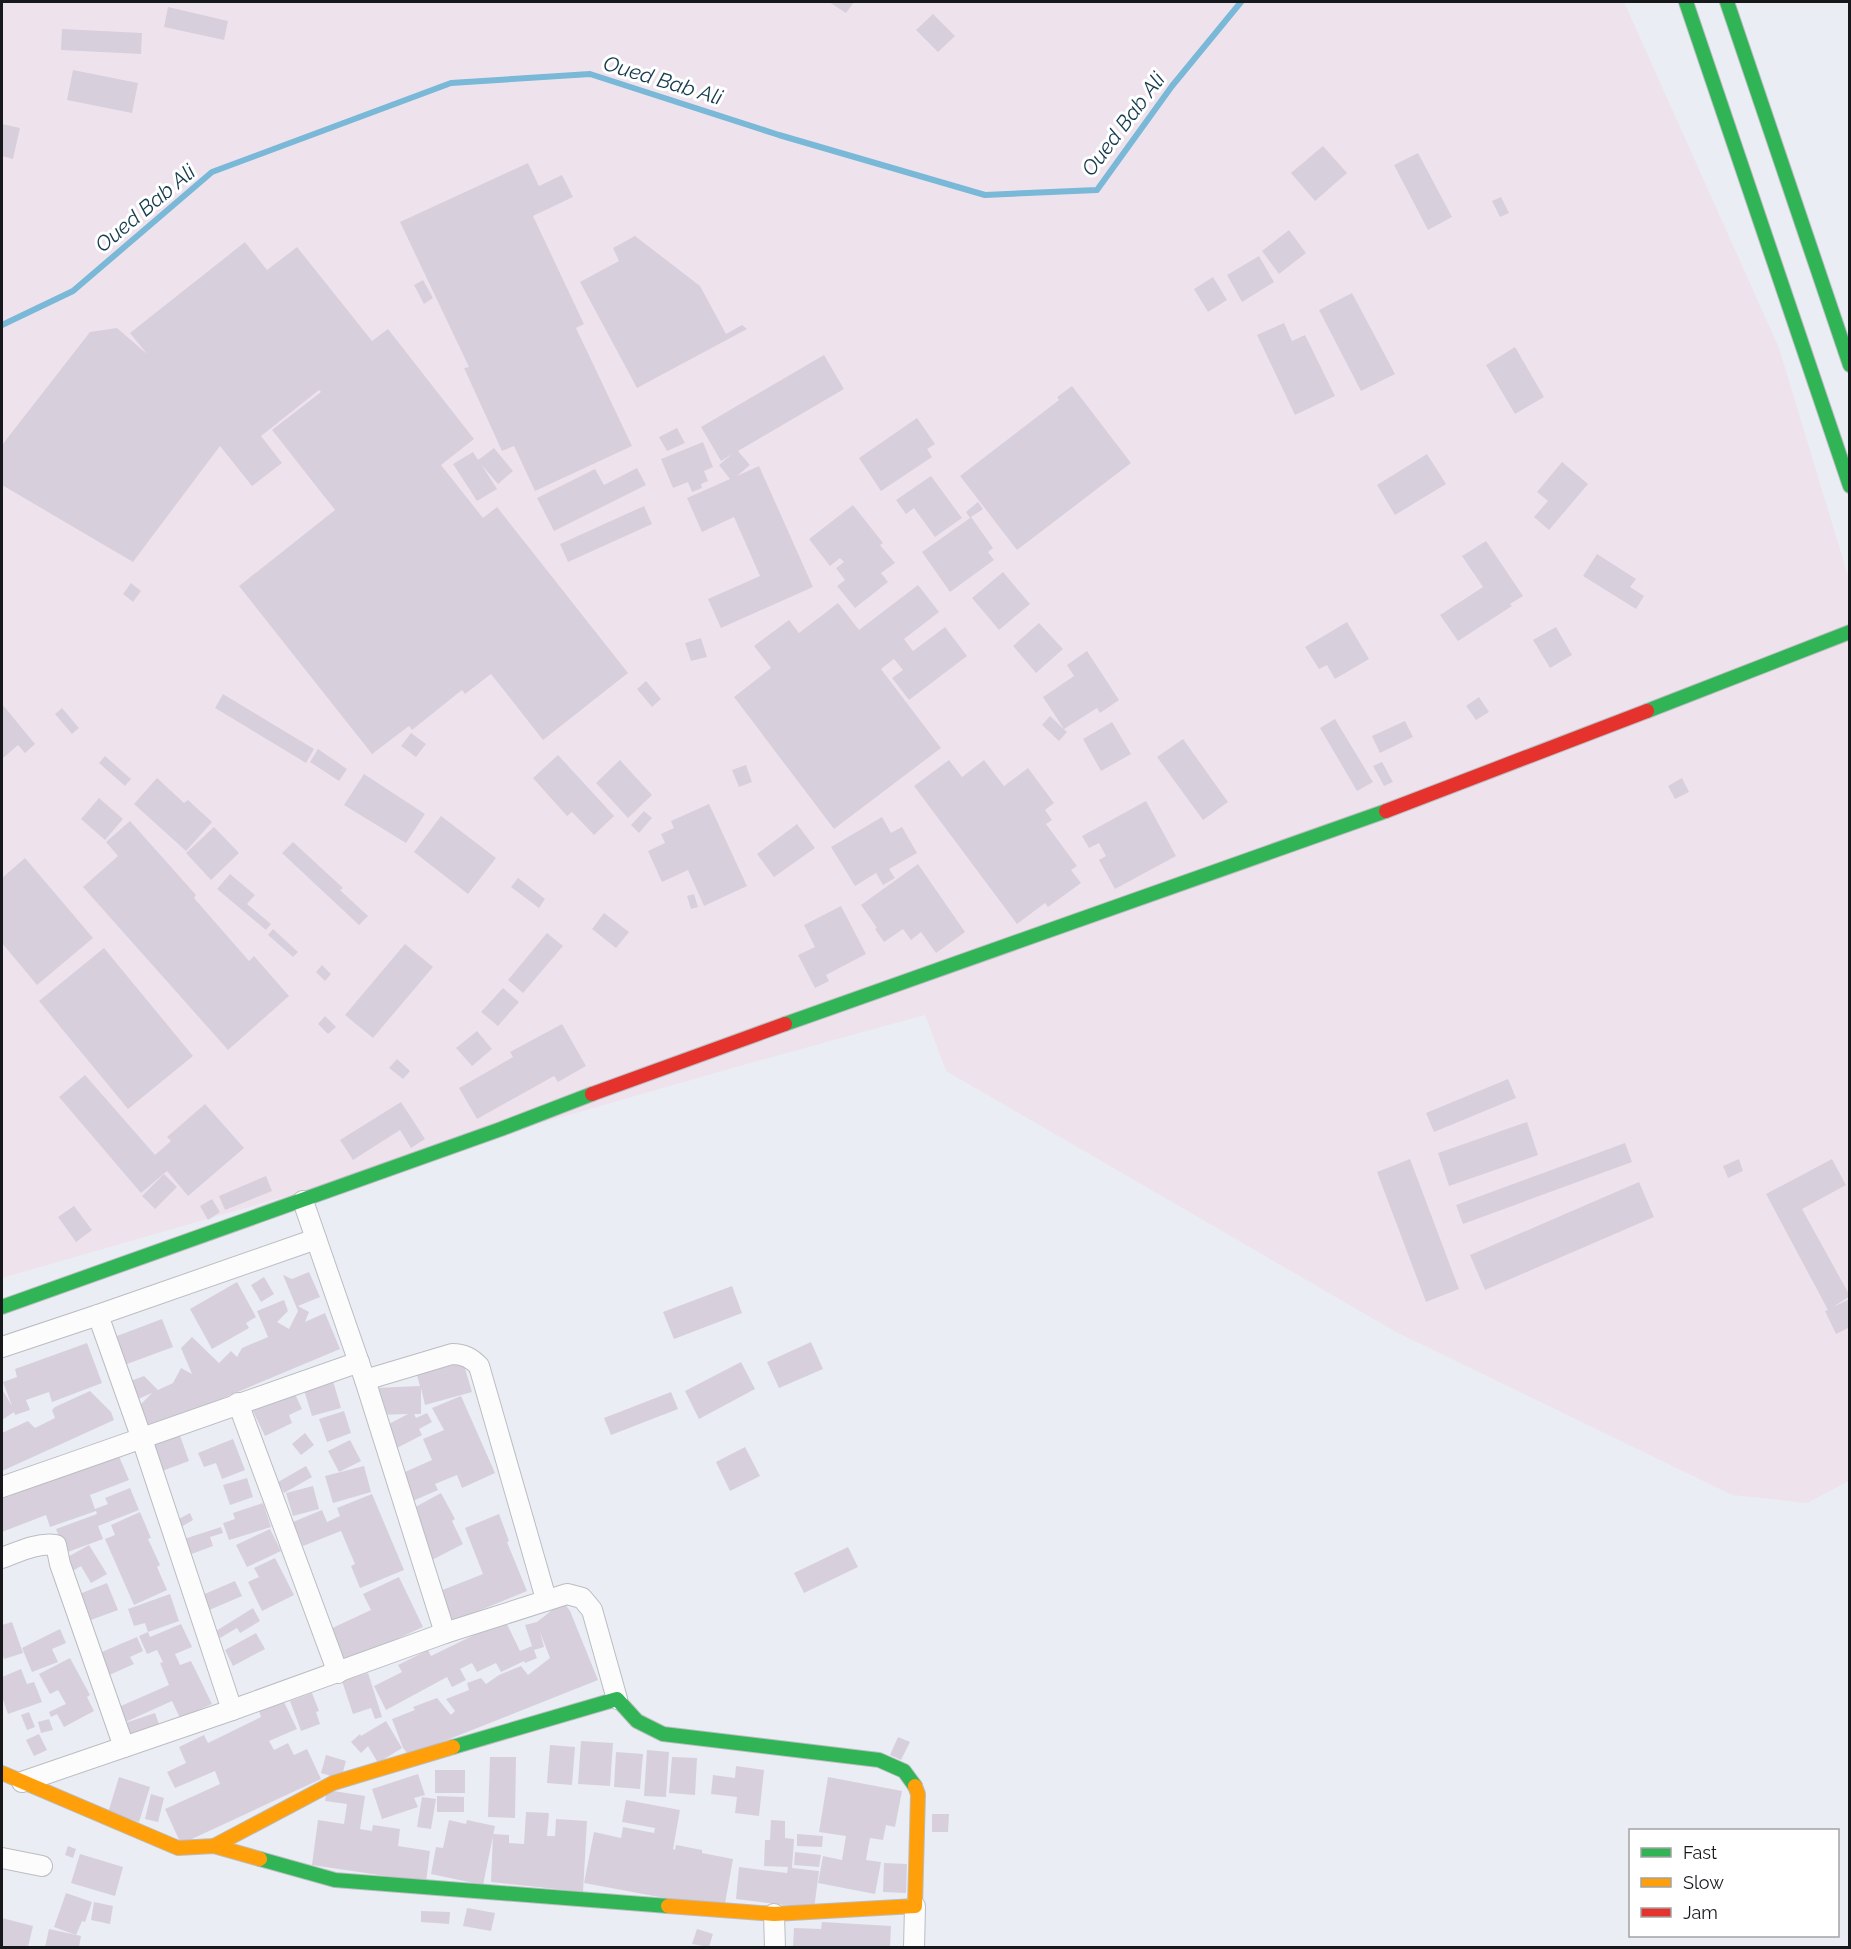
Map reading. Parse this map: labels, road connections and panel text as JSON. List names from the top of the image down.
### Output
{
  "water": ["Oued Bab Ali"],
  "legend": ["Fast", "Slow", "Jam"]
}
